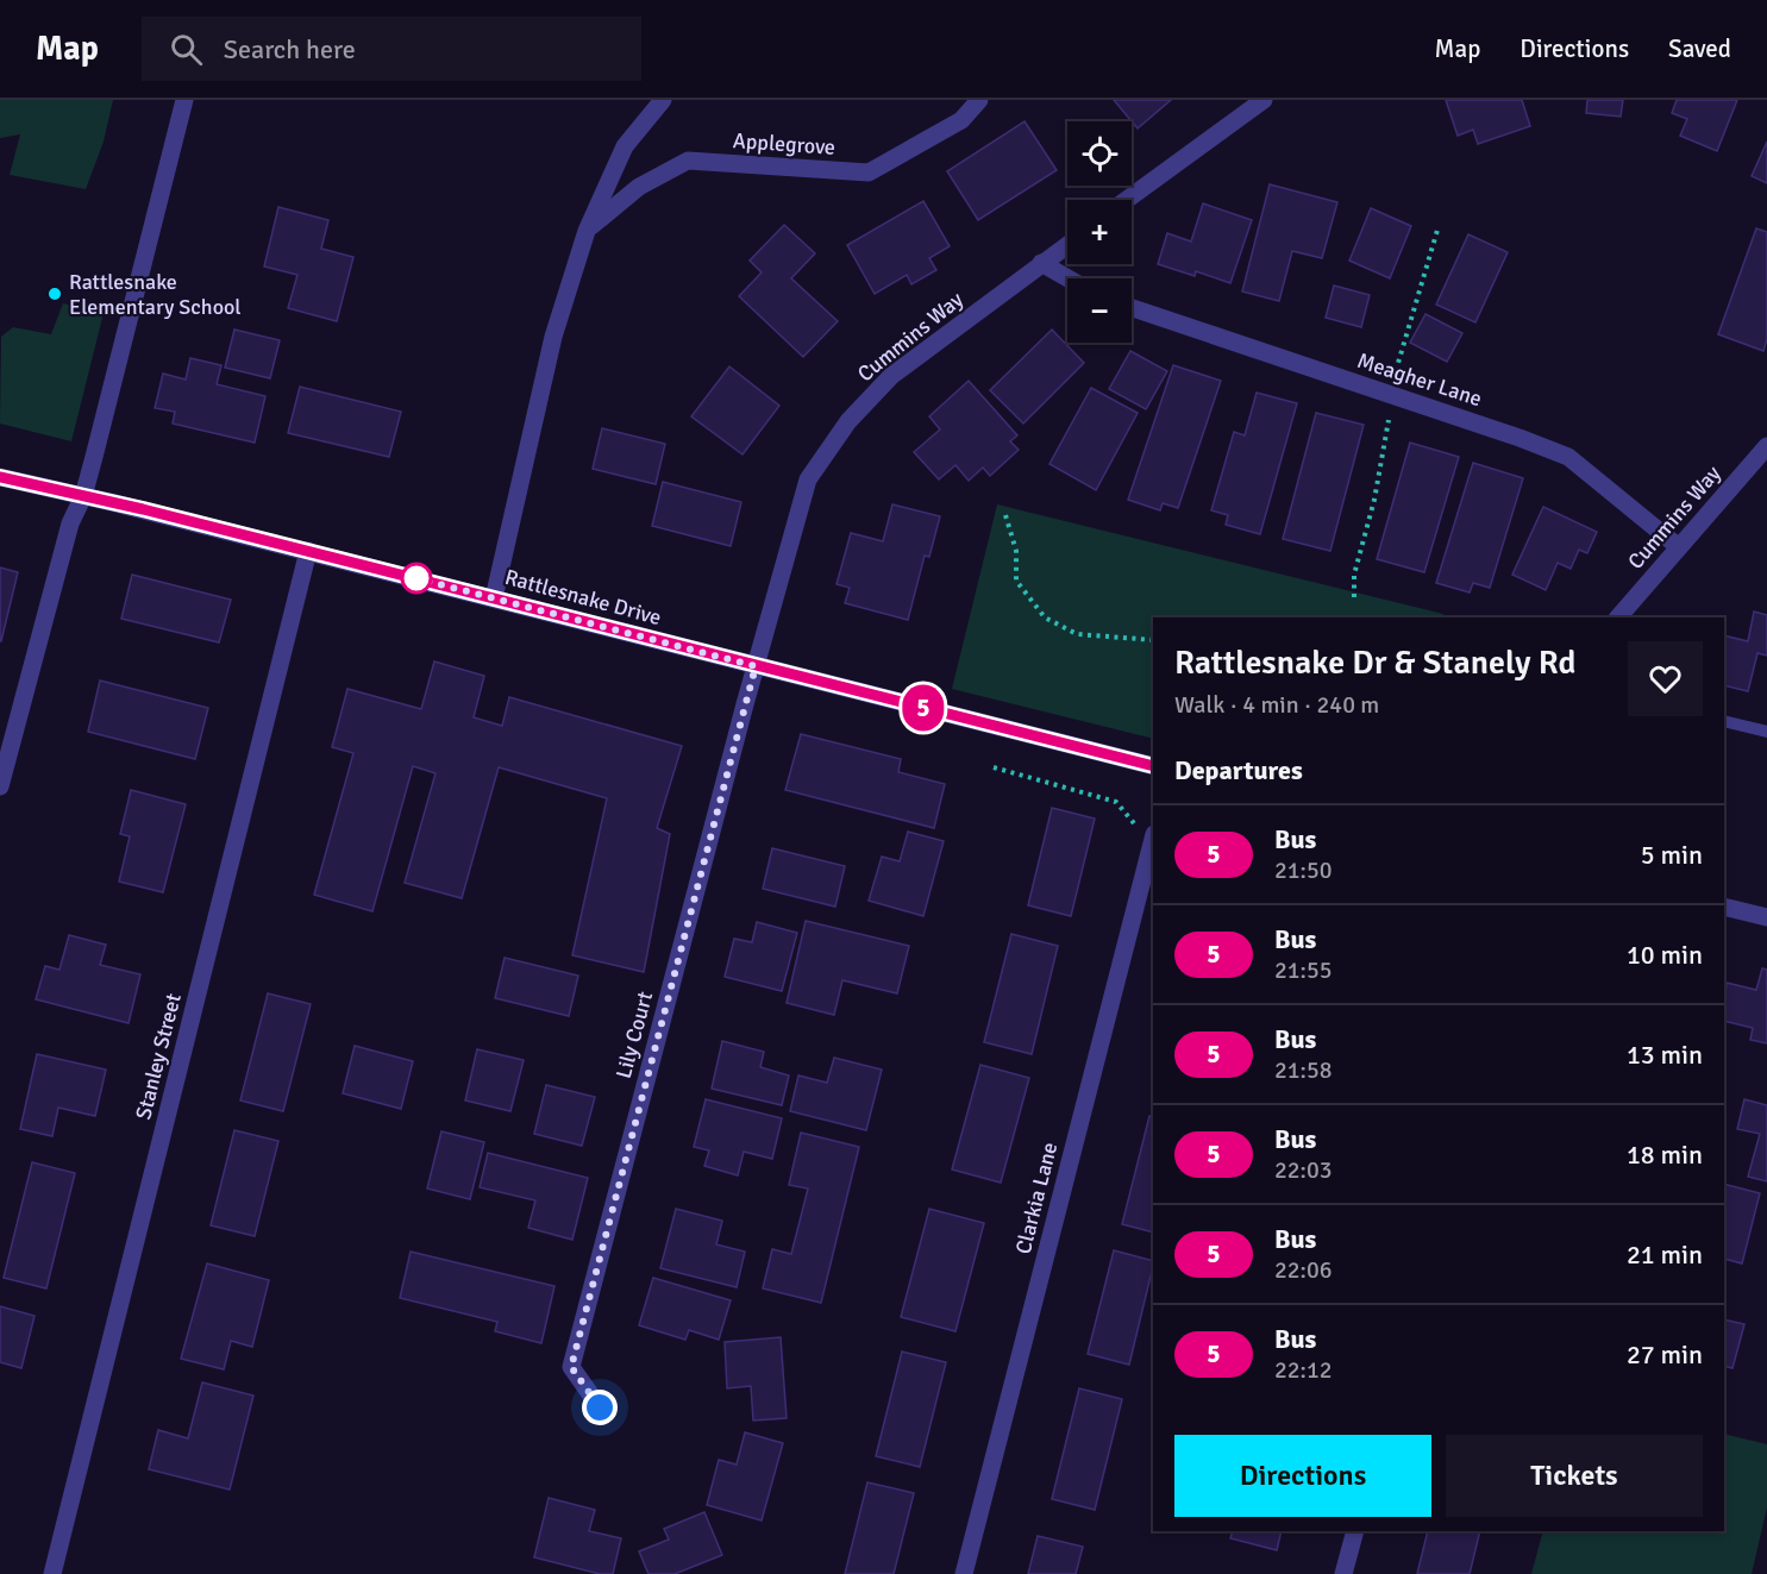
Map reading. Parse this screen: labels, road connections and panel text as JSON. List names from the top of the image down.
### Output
{
  "streets": {
    "street": [
      "Applegrove",
      "Cummins Way",
      "Meagher Lane",
      "Rattlesnake Drive",
      "Lily Court",
      "Stanley Street",
      "Clarkia Lane"
    ]
  },
  "crossings": [
    ["Cummins Way", "Meagher Lane"],
    ["Cummins Way", "Rattlesnake Drive"],
    ["Cummins Way", "Lily Court"],
    ["Rattlesnake Drive", "Lily Court"],
    ["Rattlesnake Drive", "Stanley Street"]
  ],
  "places": ["Rattlesnake Elementary School"],
  "lines": ["bus line 5"],
  "page": {
    "header": "Map",
    "search": "Search here",
    "nav": ["Map", "Directions", "Saved"],
    "on_map": "5",
    "map_buttons": ["+", "−"],
    "heading": [
      ["Rattlesnake Dr & Stanely Rd", "Walk · 4 min · 240 m"],
      "Departures"
    ],
    "list": [
      {
        "mark": "5",
        "name": "Bus",
        "note": "21:50",
        "value": "5 min"
      },
      {
        "mark": "5",
        "name": "Bus",
        "note": "21:55",
        "value": "10 min"
      },
      {
        "mark": "5",
        "name": "Bus",
        "note": "21:58",
        "value": "13 min"
      },
      {
        "mark": "5",
        "name": "Bus",
        "note": "22:03",
        "value": "18 min"
      },
      {
        "mark": "5",
        "name": "Bus",
        "note": "22:06",
        "value": "21 min"
      },
      {
        "mark": "5",
        "name": "Bus",
        "note": "22:12",
        "value": "27 min"
      }
    ],
    "buttons": ["Directions", "Tickets"]
  }
}
